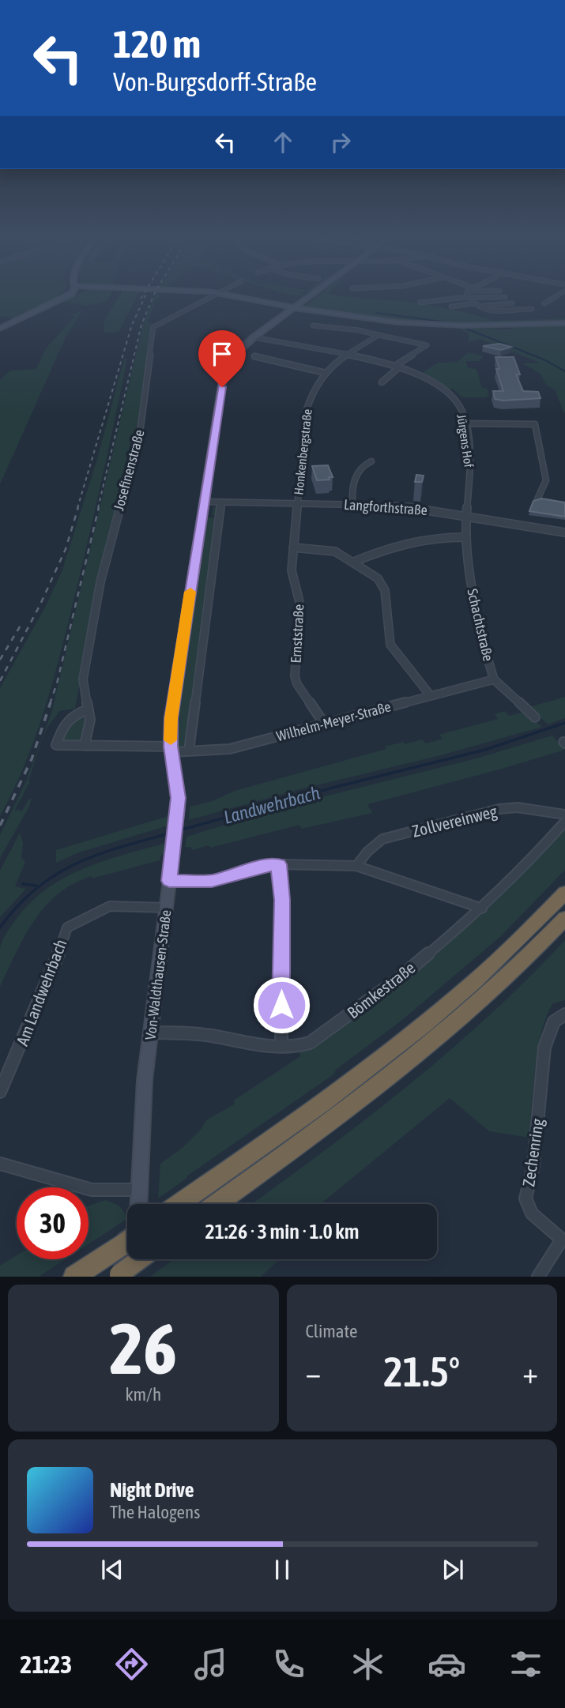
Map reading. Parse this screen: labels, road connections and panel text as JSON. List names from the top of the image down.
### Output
{
  "streets": {
    "street": [
      "Jürgens Hof",
      "Honkenbergstraße",
      "Josefinenstraße",
      "Langforthstraße",
      "Schachtstraße",
      "Ernststraße",
      "Wilhelm-Meyer-Straße",
      "Zollvereinweg",
      "Von-Waldthausen-Straße",
      "Bömkestraße",
      "Am Landwehrbach",
      "Zechenring"
    ]
  },
  "crossings": [
    ["Jürgens Hof", "Honkenbergstraße"],
    ["Jürgens Hof", "Langforthstraße"],
    ["Jürgens Hof", "Schachtstraße"],
    ["Jürgens Hof", "Von-Waldthausen-Straße"],
    ["Honkenbergstraße", "Langforthstraße"],
    ["Honkenbergstraße", "Ernststraße"],
    ["Langforthstraße", "Schachtstraße"],
    ["Langforthstraße", "Ernststraße"],
    ["Langforthstraße", "Von-Waldthausen-Straße"],
    ["Schachtstraße", "Wilhelm-Meyer-Straße"],
    ["Ernststraße", "Wilhelm-Meyer-Straße"],
    ["Wilhelm-Meyer-Straße", "Von-Waldthausen-Straße"],
    ["Von-Waldthausen-Straße", "Bömkestraße"],
    ["Von-Waldthausen-Straße", "Am Landwehrbach"]
  ],
  "water": ["Landwehrbach"],
  "page": {
    "turn": ["120 m", "Von-Burgsdorff-Straße"],
    "limit": "30",
    "trip": "21:26 · 3 min · 1.0 km",
    "tile": [
      ["26", "km/h"],
      "Climate"
    ],
    "heat": ["−", "21.5°", "+"],
    "song": ["Night Drive", "The Halogens"],
    "tabs": "21:23"
  }
}
